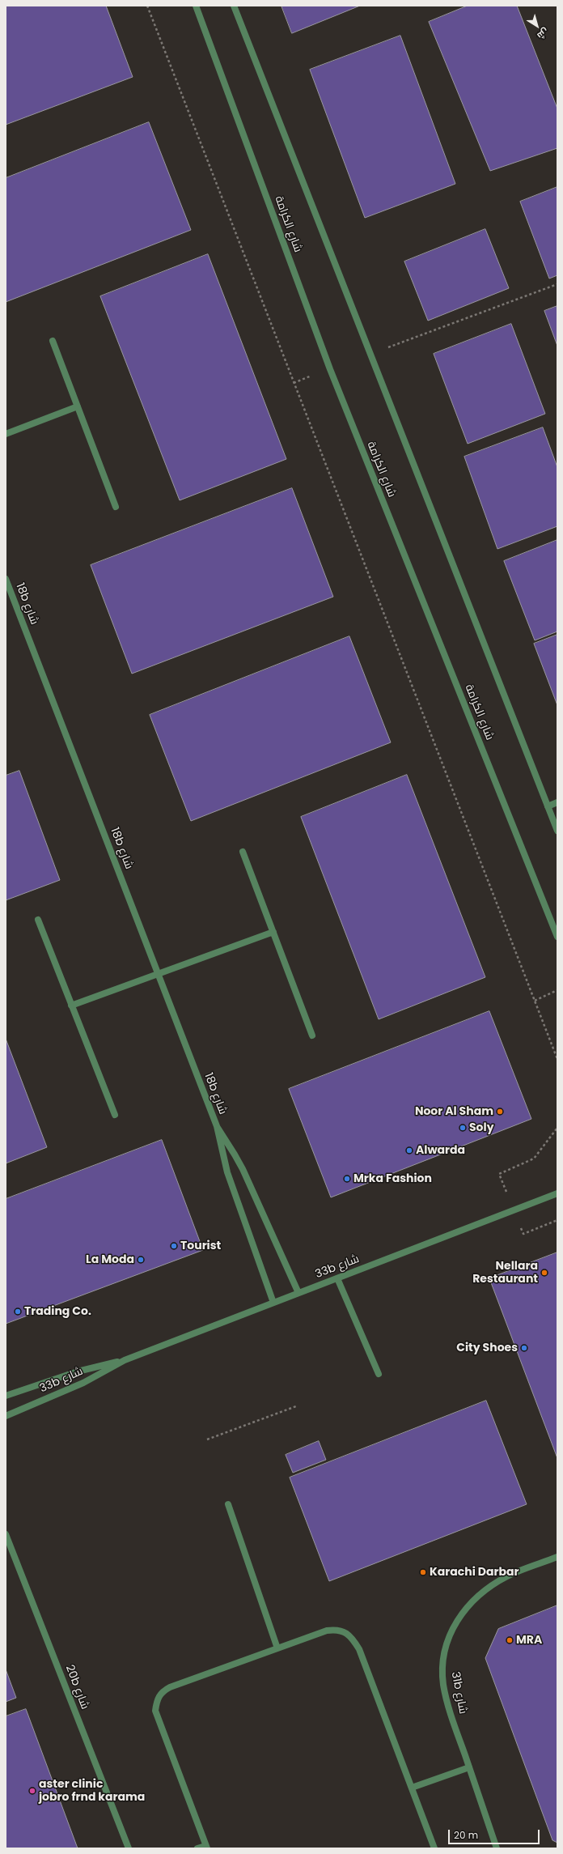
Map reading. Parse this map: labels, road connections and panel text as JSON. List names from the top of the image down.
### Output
{
  "streets": {
    "street": [
      "شارع الكرامة",
      "18b شارع",
      "33b شارع",
      "20b شارع",
      "31b شارع"
    ]
  },
  "crossings": [
    ["18b شارع", "33b شارع"]
  ],
  "places": [
    "Noor Al Sham",
    "Soly",
    "Alwarda",
    "Mrka Fashion",
    "Tourist",
    "La Moda",
    "Nellara Restaurant",
    "Trading Co.",
    "City Shoes",
    "Karachi Darbar",
    "MRA",
    "aster clinic jobro frnd karama"
  ],
  "scale_bar": "20 m",
  "north": "bottom right"
}
